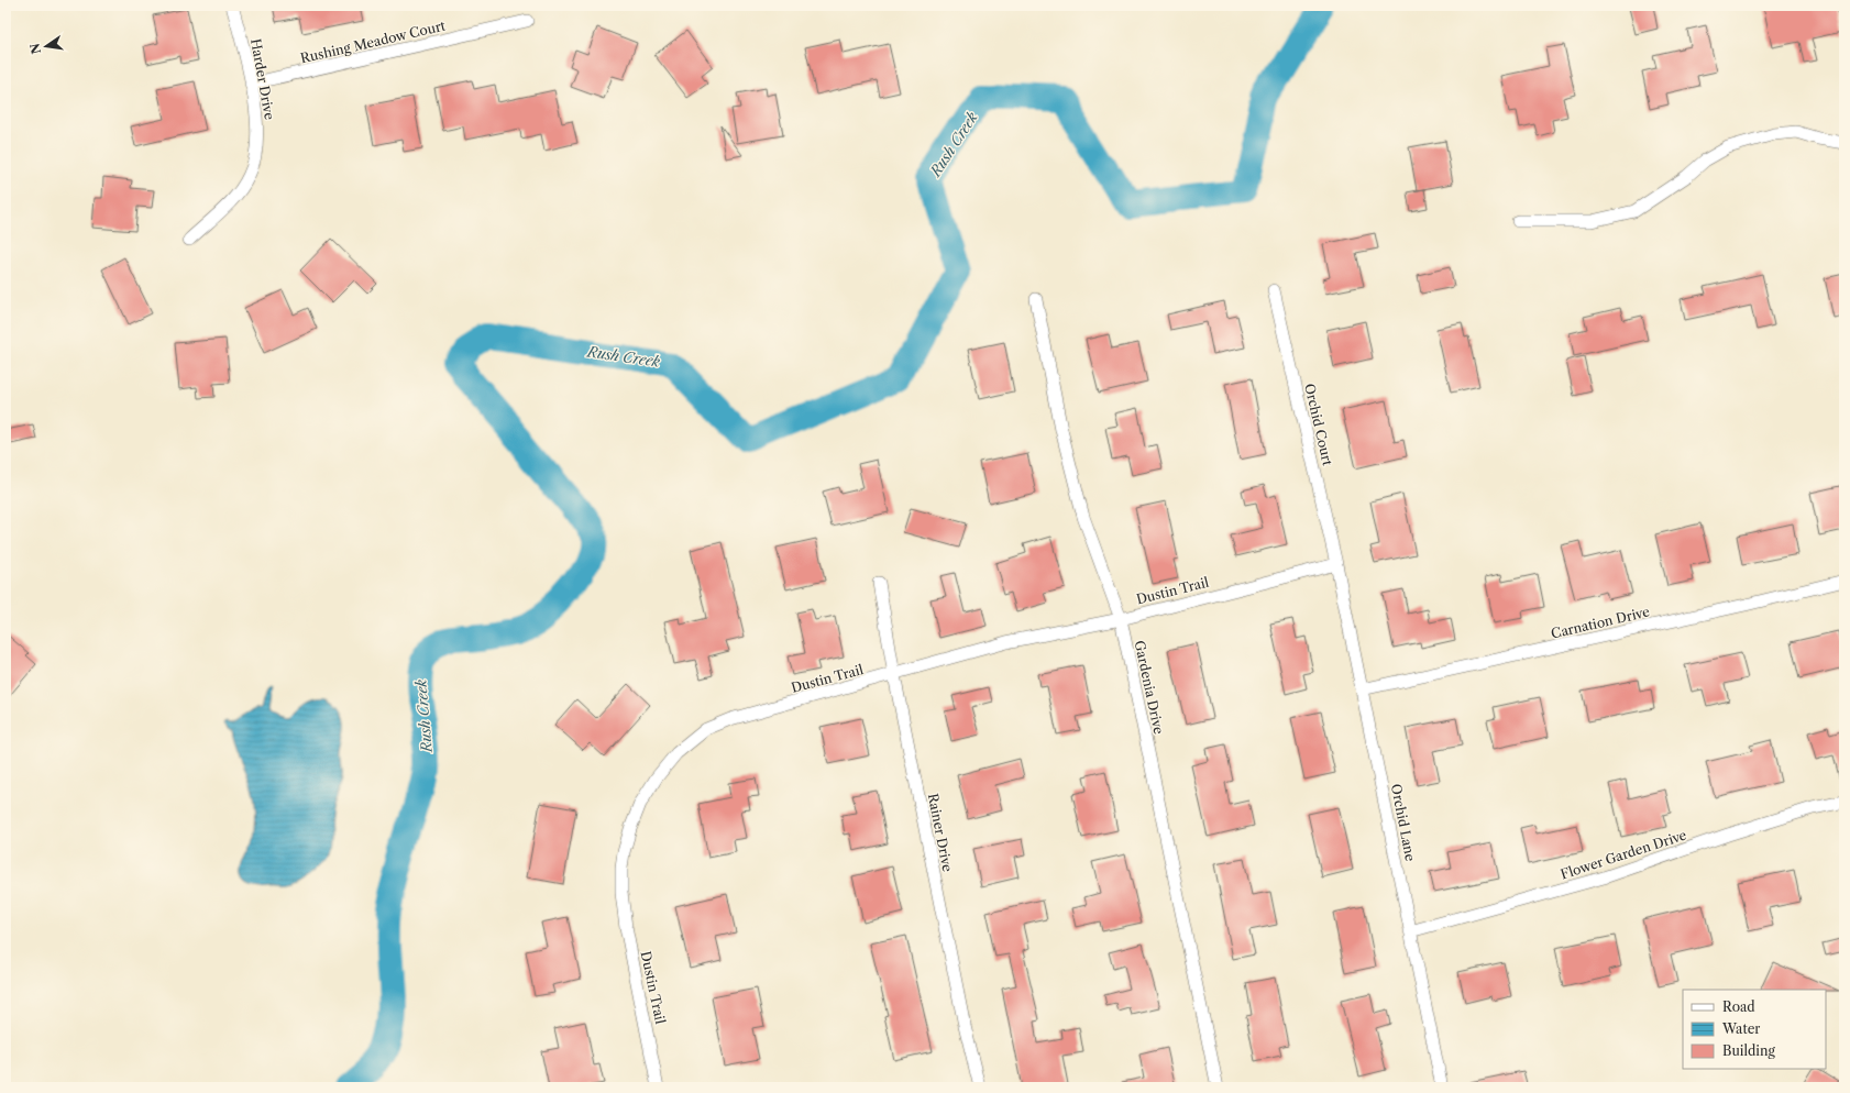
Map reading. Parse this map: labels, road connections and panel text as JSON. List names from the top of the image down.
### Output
{
  "streets": {
    "street": [
      "Rushing Meadow Court",
      "Harder Drive",
      "Orchid Court",
      "Dustin Trail",
      "Carnation Drive",
      "Gardenia Drive",
      "Orchid Lane",
      "Rainer Drive",
      "Flower Garden Drive"
    ]
  },
  "crossings": [
    ["Rushing Meadow Court", "Harder Drive"],
    ["Orchid Court", "Dustin Trail"],
    ["Orchid Court", "Orchid Lane"],
    ["Dustin Trail", "Gardenia Drive"],
    ["Dustin Trail", "Orchid Lane"],
    ["Dustin Trail", "Rainer Drive"],
    ["Carnation Drive", "Orchid Lane"],
    ["Orchid Lane", "Flower Garden Drive"]
  ],
  "water": ["Rush Creek"],
  "legend": ["Road", "Water", "Building"],
  "north": "left"
}
